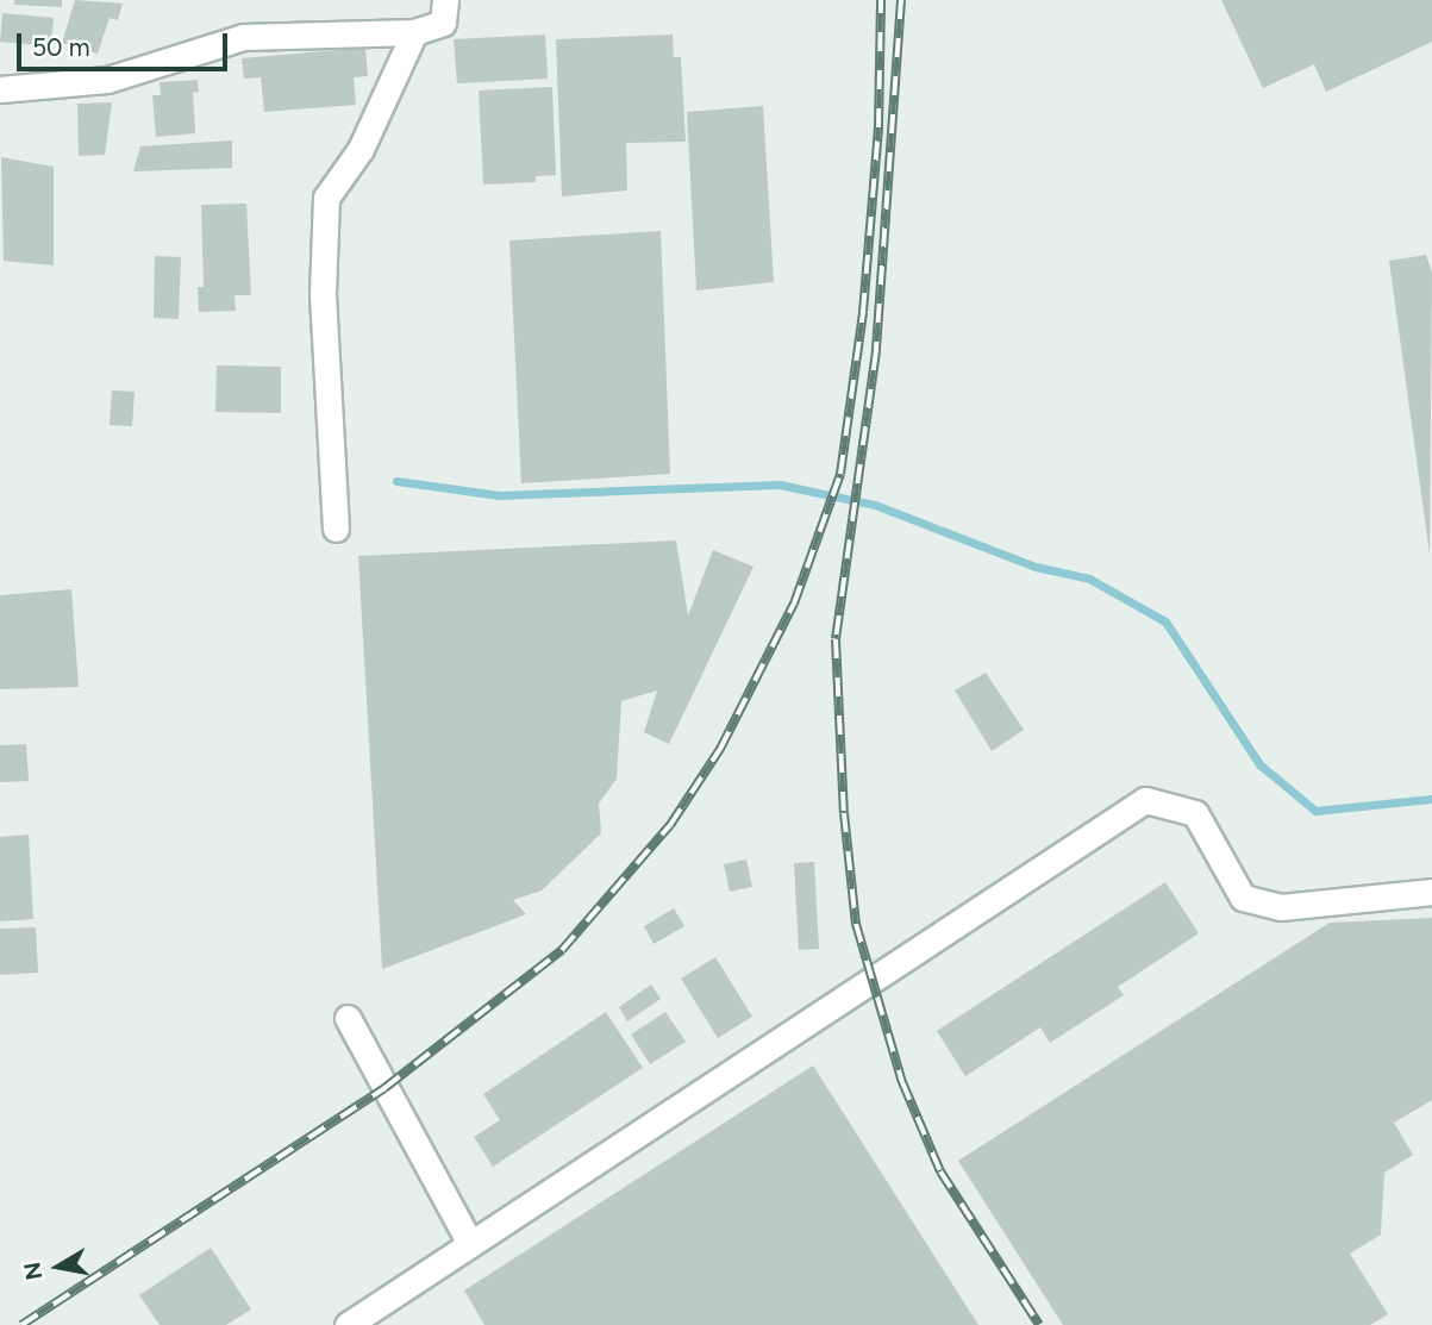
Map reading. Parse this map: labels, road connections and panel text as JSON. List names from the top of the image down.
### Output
{
  "scale_bar": "50 m",
  "north": "left"
}
